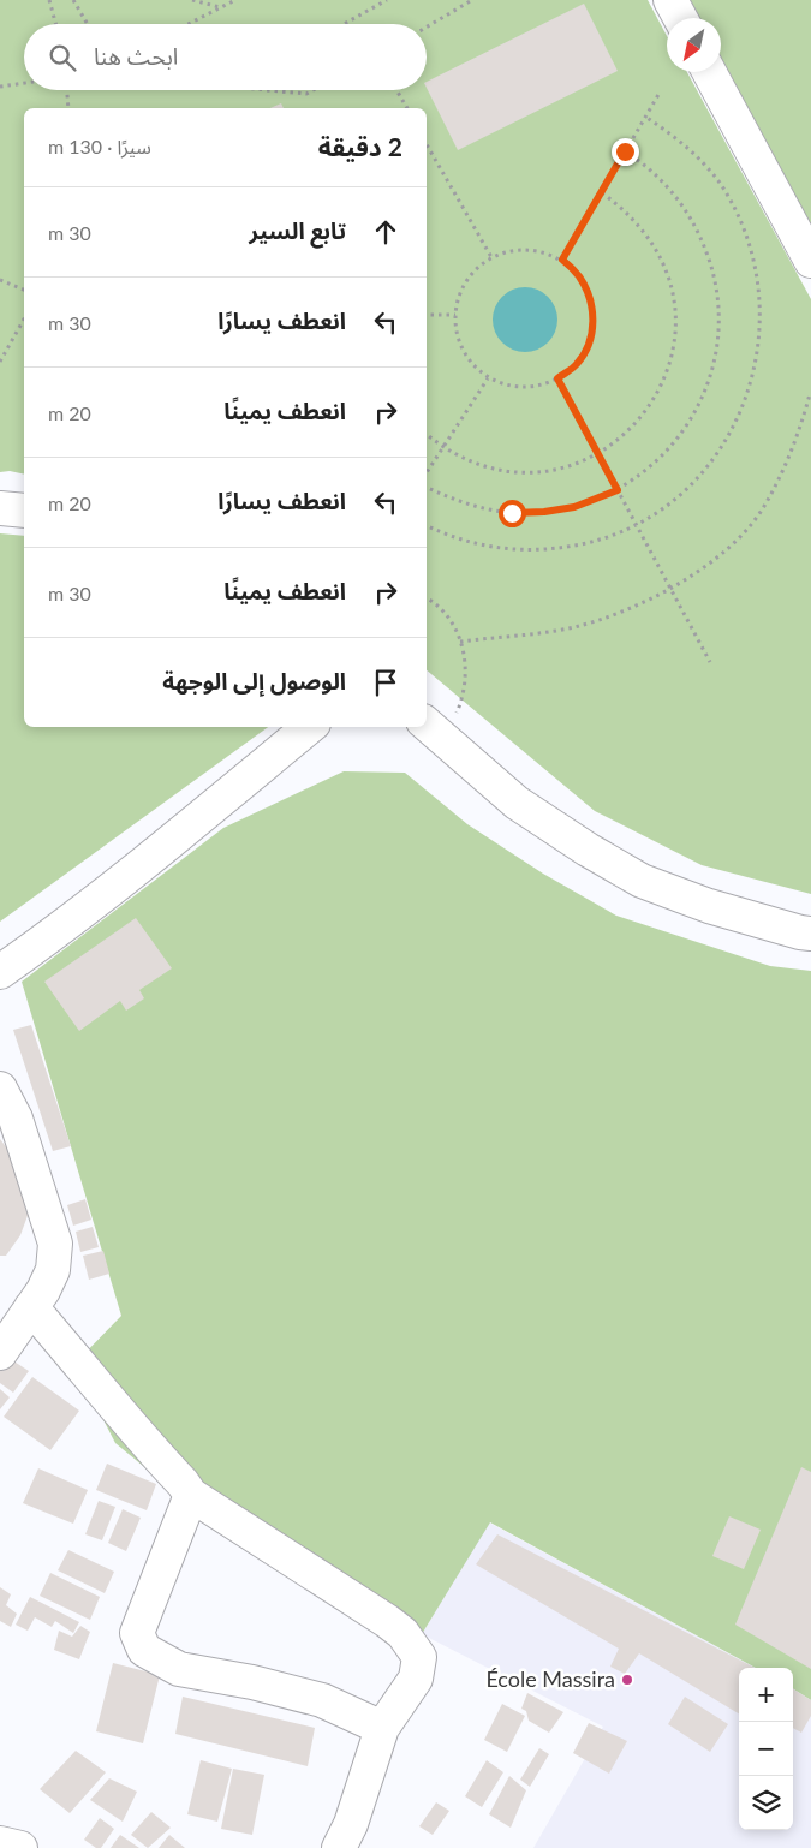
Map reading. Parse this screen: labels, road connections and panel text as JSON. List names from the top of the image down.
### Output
{
  "places": ["École Massira"],
  "north": "bottom left",
  "page": {
    "search": "ابحث هنا",
    "heading": ["2 دقيقة", "سيرًا · 130 m"],
    "list": [
      ["تابع السير", "30 m"],
      ["انعطف يسارًا", "30 m"],
      ["انعطف يمينًا", "20 m"],
      ["انعطف يسارًا", "20 m"],
      ["انعطف يمينًا", "30 m"],
      "الوصول إلى الوجهة"
    ],
    "map_buttons": ["+", "−"]
  }
}
